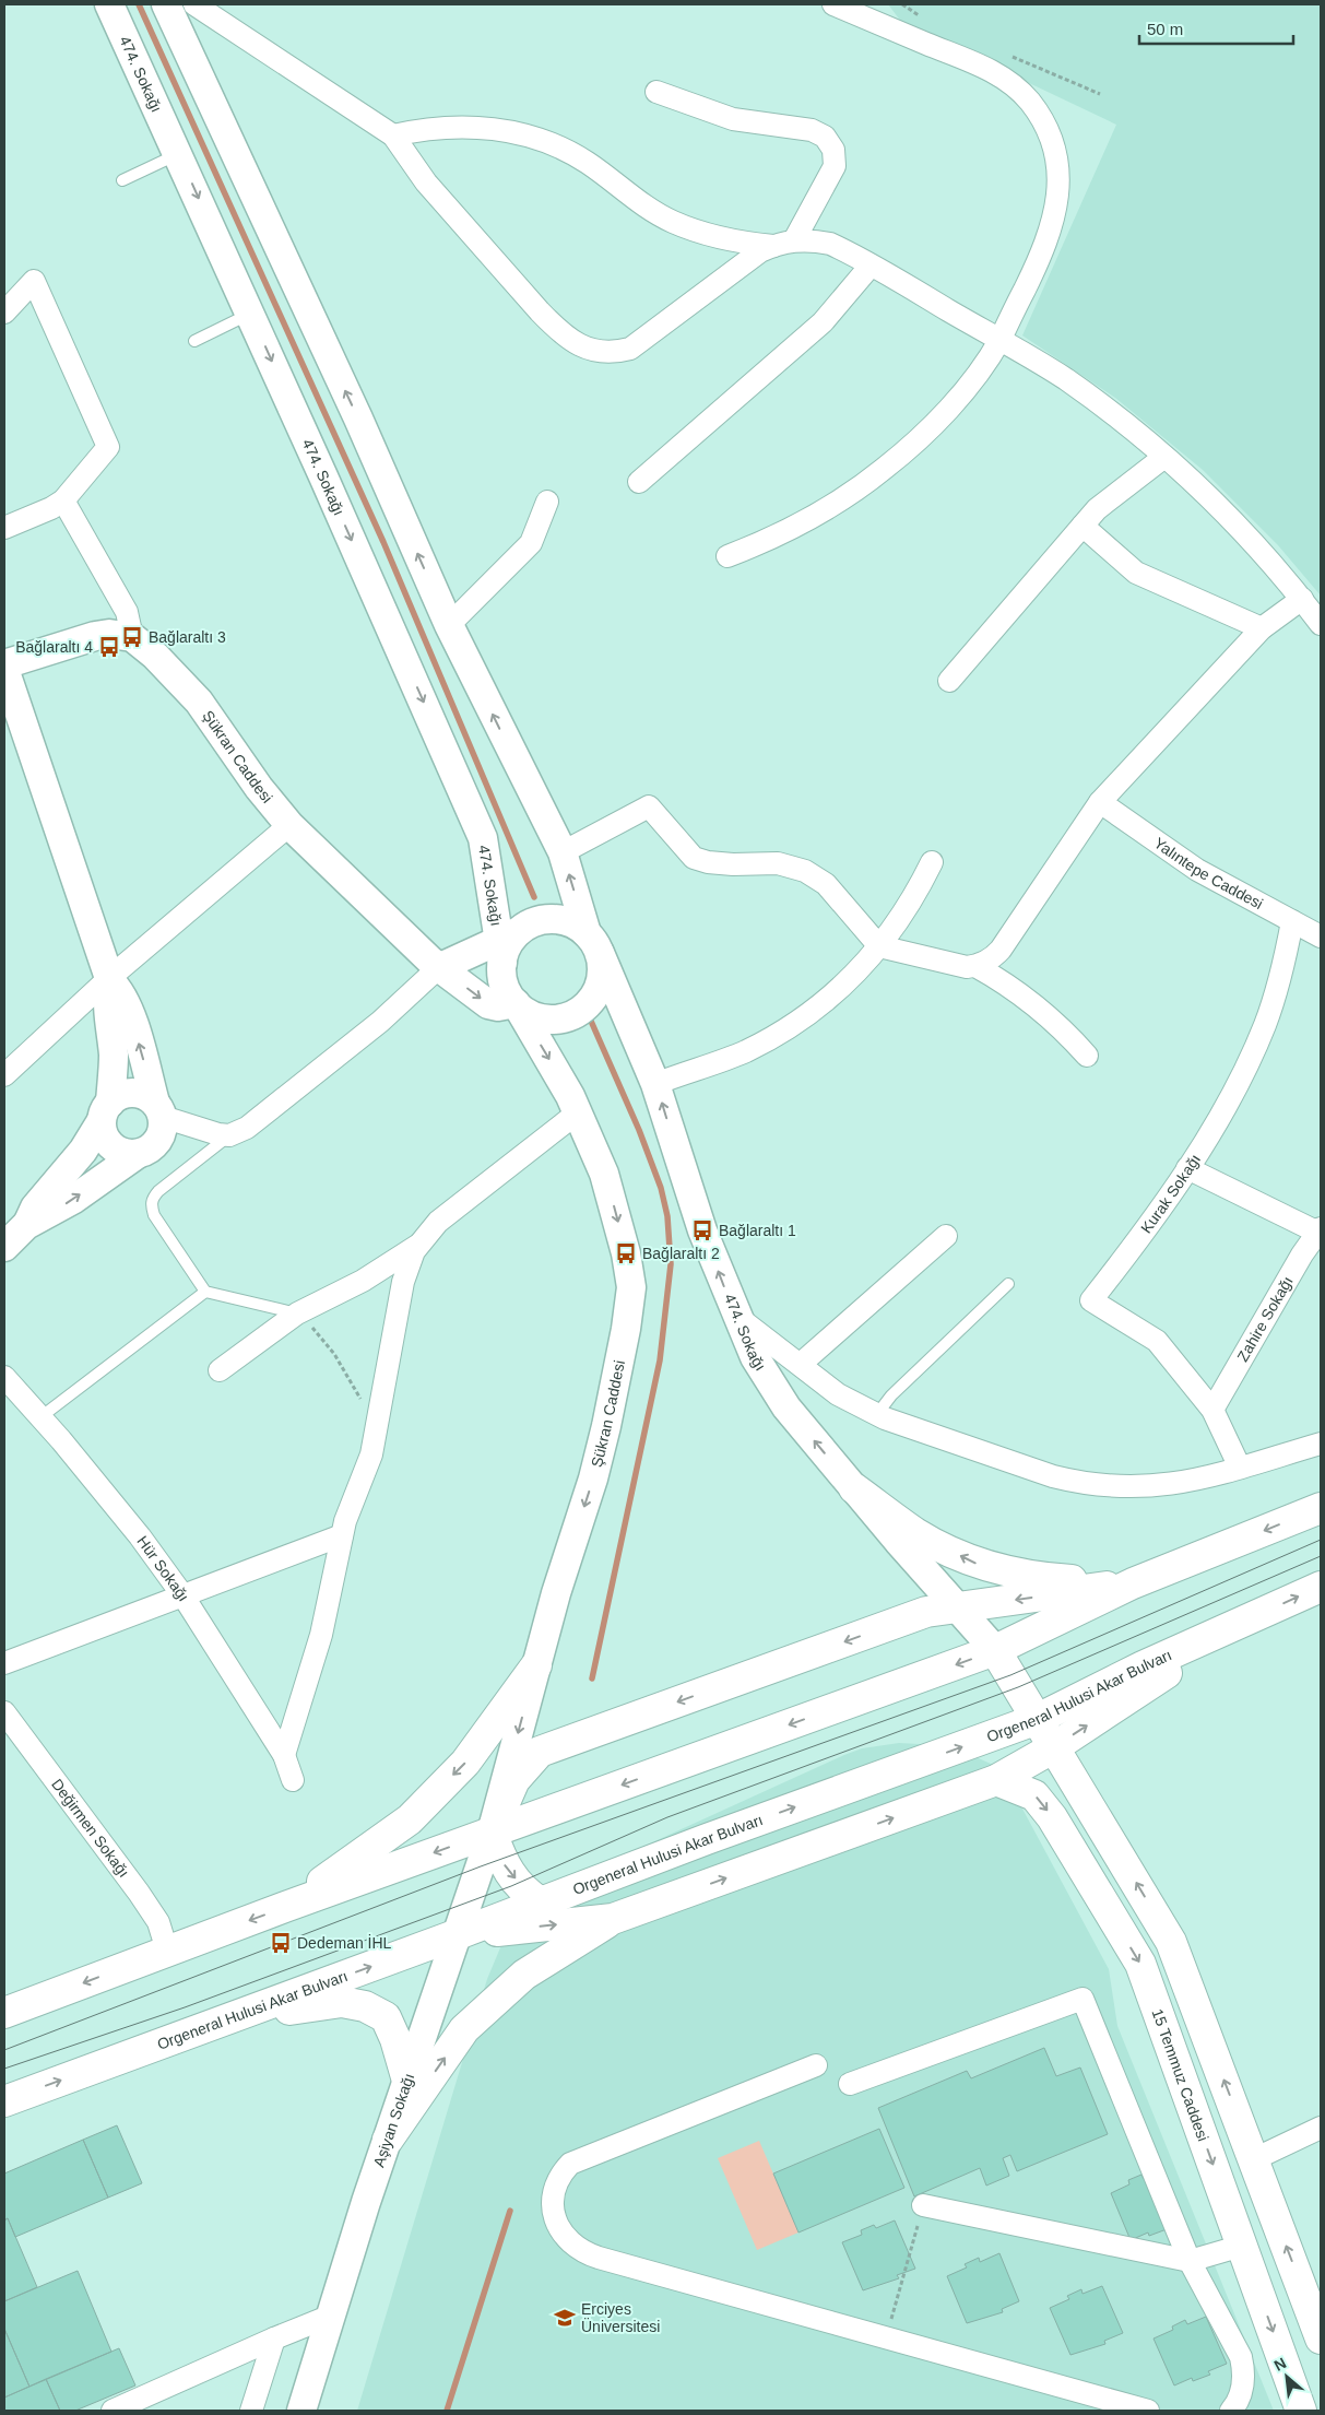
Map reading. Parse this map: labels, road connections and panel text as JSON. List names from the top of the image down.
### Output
{
  "streets": {
    "main road": ["Orgeneral Hulusi Akar Bulvarı", "15 Temmuz Caddesi"],
    "street": [
      "474. Sokağı",
      "Şükran Caddesi",
      "Yalıntepe Caddesi",
      "Kurak Sokağı",
      "Zahire Sokağı",
      "Hür Sokağı",
      "Değirmen Sokağı",
      "Aşiyan Sokağı"
    ]
  },
  "crossings": [
    ["474. Sokağı", "Şükran Caddesi"],
    ["Şükran Caddesi", "Aşiyan Sokağı"],
    ["Yalıntepe Caddesi", "Kurak Sokağı"],
    ["Kurak Sokağı", "Zahire Sokağı"],
    ["Orgeneral Hulusi Akar Bulvarı", "Aşiyan Sokağı"]
  ],
  "places": {
    "bus stop": [
      "Bağlaraltı 3",
      "Bağlaraltı 4",
      "Bağlaraltı 1",
      "Bağlaraltı 2",
      "Dedeman İHL"
    ],
    "school or university": ["Erciyes Üniversitesi"]
  },
  "scale_bar": "50 m",
  "north": "top left"
}
